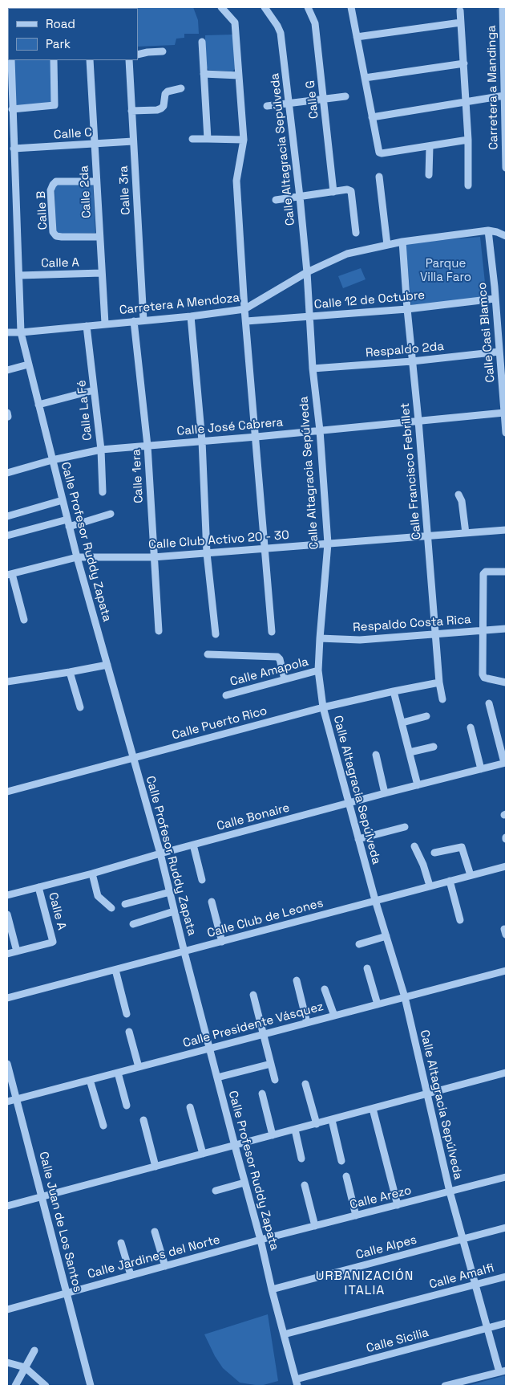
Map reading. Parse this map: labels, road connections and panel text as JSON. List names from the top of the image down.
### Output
{
  "streets": {
    "street": [
      "Carretera a Mandinga",
      "Calle G",
      "Calle C",
      "Calle Altagracia Sepúlveda",
      "Calle 3ra",
      "Calle 2da",
      "Calle B",
      "Calle A",
      "Calle 12 de Octubre",
      "Carretera A Mendoza",
      "Calle Casi Blamco",
      "Respaldo 2da",
      "Calle La Fé",
      "Calle José Cabrera",
      "Calle Francisco Febrillet",
      "Calle 1era",
      "Calle Club Activo 20 - 30",
      "Calle Profesor Ruddy Zapata",
      "Respaldo Costa Rica",
      "Calle Amapola",
      "Calle Puerto Rico",
      "Calle Bonaire",
      "Calle Club de Leones",
      "Calle Presidente Vásquez",
      "Calle Arezo",
      "Calle Juan de Los Santos",
      "Calle Alpes",
      "Calle Jardines del Norte",
      "Calle Amalfi",
      "Calle Sicilia"
    ]
  },
  "crossings": [
    ["Calle C", "Calle 3ra"],
    ["Calle C", "Calle 2da"],
    ["Calle Altagracia Sepúlveda", "Calle 12 de Octubre"],
    ["Calle Altagracia Sepúlveda", "Carretera A Mendoza"],
    ["Calle Altagracia Sepúlveda", "Respaldo 2da"],
    ["Calle Altagracia Sepúlveda", "Calle José Cabrera"],
    ["Calle Altagracia Sepúlveda", "Calle Club Activo 20 - 30"],
    ["Calle Altagracia Sepúlveda", "Respaldo Costa Rica"],
    ["Calle Altagracia Sepúlveda", "Calle Amapola"],
    ["Calle Altagracia Sepúlveda", "Calle Puerto Rico"],
    ["Calle Altagracia Sepúlveda", "Calle Bonaire"],
    ["Calle Altagracia Sepúlveda", "Calle Club de Leones"],
    ["Calle Altagracia Sepúlveda", "Calle Presidente Vásquez"],
    ["Calle Altagracia Sepúlveda", "Calle Arezo"],
    ["Calle Altagracia Sepúlveda", "Calle Alpes"],
    ["Calle Altagracia Sepúlveda", "Calle Amalfi"],
    ["Calle Altagracia Sepúlveda", "Calle Sicilia"],
    ["Calle 3ra", "Carretera A Mendoza"],
    ["Calle 2da", "Calle B"],
    ["Calle 2da", "Calle A"],
    ["Calle 2da", "Carretera A Mendoza"],
    ["Calle A", "Calle Bonaire"],
    ["Calle 12 de Octubre", "Calle Casi Blamco"],
    ["Calle 12 de Octubre", "Calle Francisco Febrillet"],
    ["Carretera A Mendoza", "Calle Casi Blamco"],
    ["Carretera A Mendoza", "Calle La Fé"],
    ["Carretera A Mendoza", "Calle Francisco Febrillet"],
    ["Carretera A Mendoza", "Calle 1era"],
    ["Carretera A Mendoza", "Calle Profesor Ruddy Zapata"],
    ["Calle Casi Blamco", "Respaldo 2da"],
    ["Calle Casi Blamco", "Calle José Cabrera"],
    ["Respaldo 2da", "Calle Francisco Febrillet"],
    ["Calle La Fé", "Calle José Cabrera"],
    ["Calle José Cabrera", "Calle Francisco Febrillet"],
    ["Calle José Cabrera", "Calle 1era"],
    ["Calle José Cabrera", "Calle Profesor Ruddy Zapata"],
    ["Calle Francisco Febrillet", "Calle Club Activo 20 - 30"],
    ["Calle Francisco Febrillet", "Respaldo Costa Rica"],
    ["Calle Francisco Febrillet", "Calle Puerto Rico"],
    ["Calle 1era", "Calle Club Activo 20 - 30"],
    ["Calle Club Activo 20 - 30", "Calle Profesor Ruddy Zapata"],
    ["Calle Profesor Ruddy Zapata", "Calle Puerto Rico"],
    ["Calle Profesor Ruddy Zapata", "Calle Bonaire"],
    ["Calle Profesor Ruddy Zapata", "Calle Club de Leones"],
    ["Calle Profesor Ruddy Zapata", "Calle Presidente Vásquez"],
    ["Calle Profesor Ruddy Zapata", "Calle Arezo"],
    ["Calle Profesor Ruddy Zapata", "Calle Alpes"],
    ["Calle Profesor Ruddy Zapata", "Calle Jardines del Norte"],
    ["Calle Profesor Ruddy Zapata", "Calle Amalfi"],
    ["Calle Profesor Ruddy Zapata", "Calle Sicilia"],
    ["Calle Presidente Vásquez", "Calle Juan de Los Santos"],
    ["Calle Arezo", "Calle Jardines del Norte"],
    ["Calle Juan de Los Santos", "Calle Jardines del Norte"]
  ],
  "districts": ["URBANIZACIÓN ITALIA"],
  "parks": ["Parque Villa Faro"],
  "legend": ["Road", "Park"]
}
